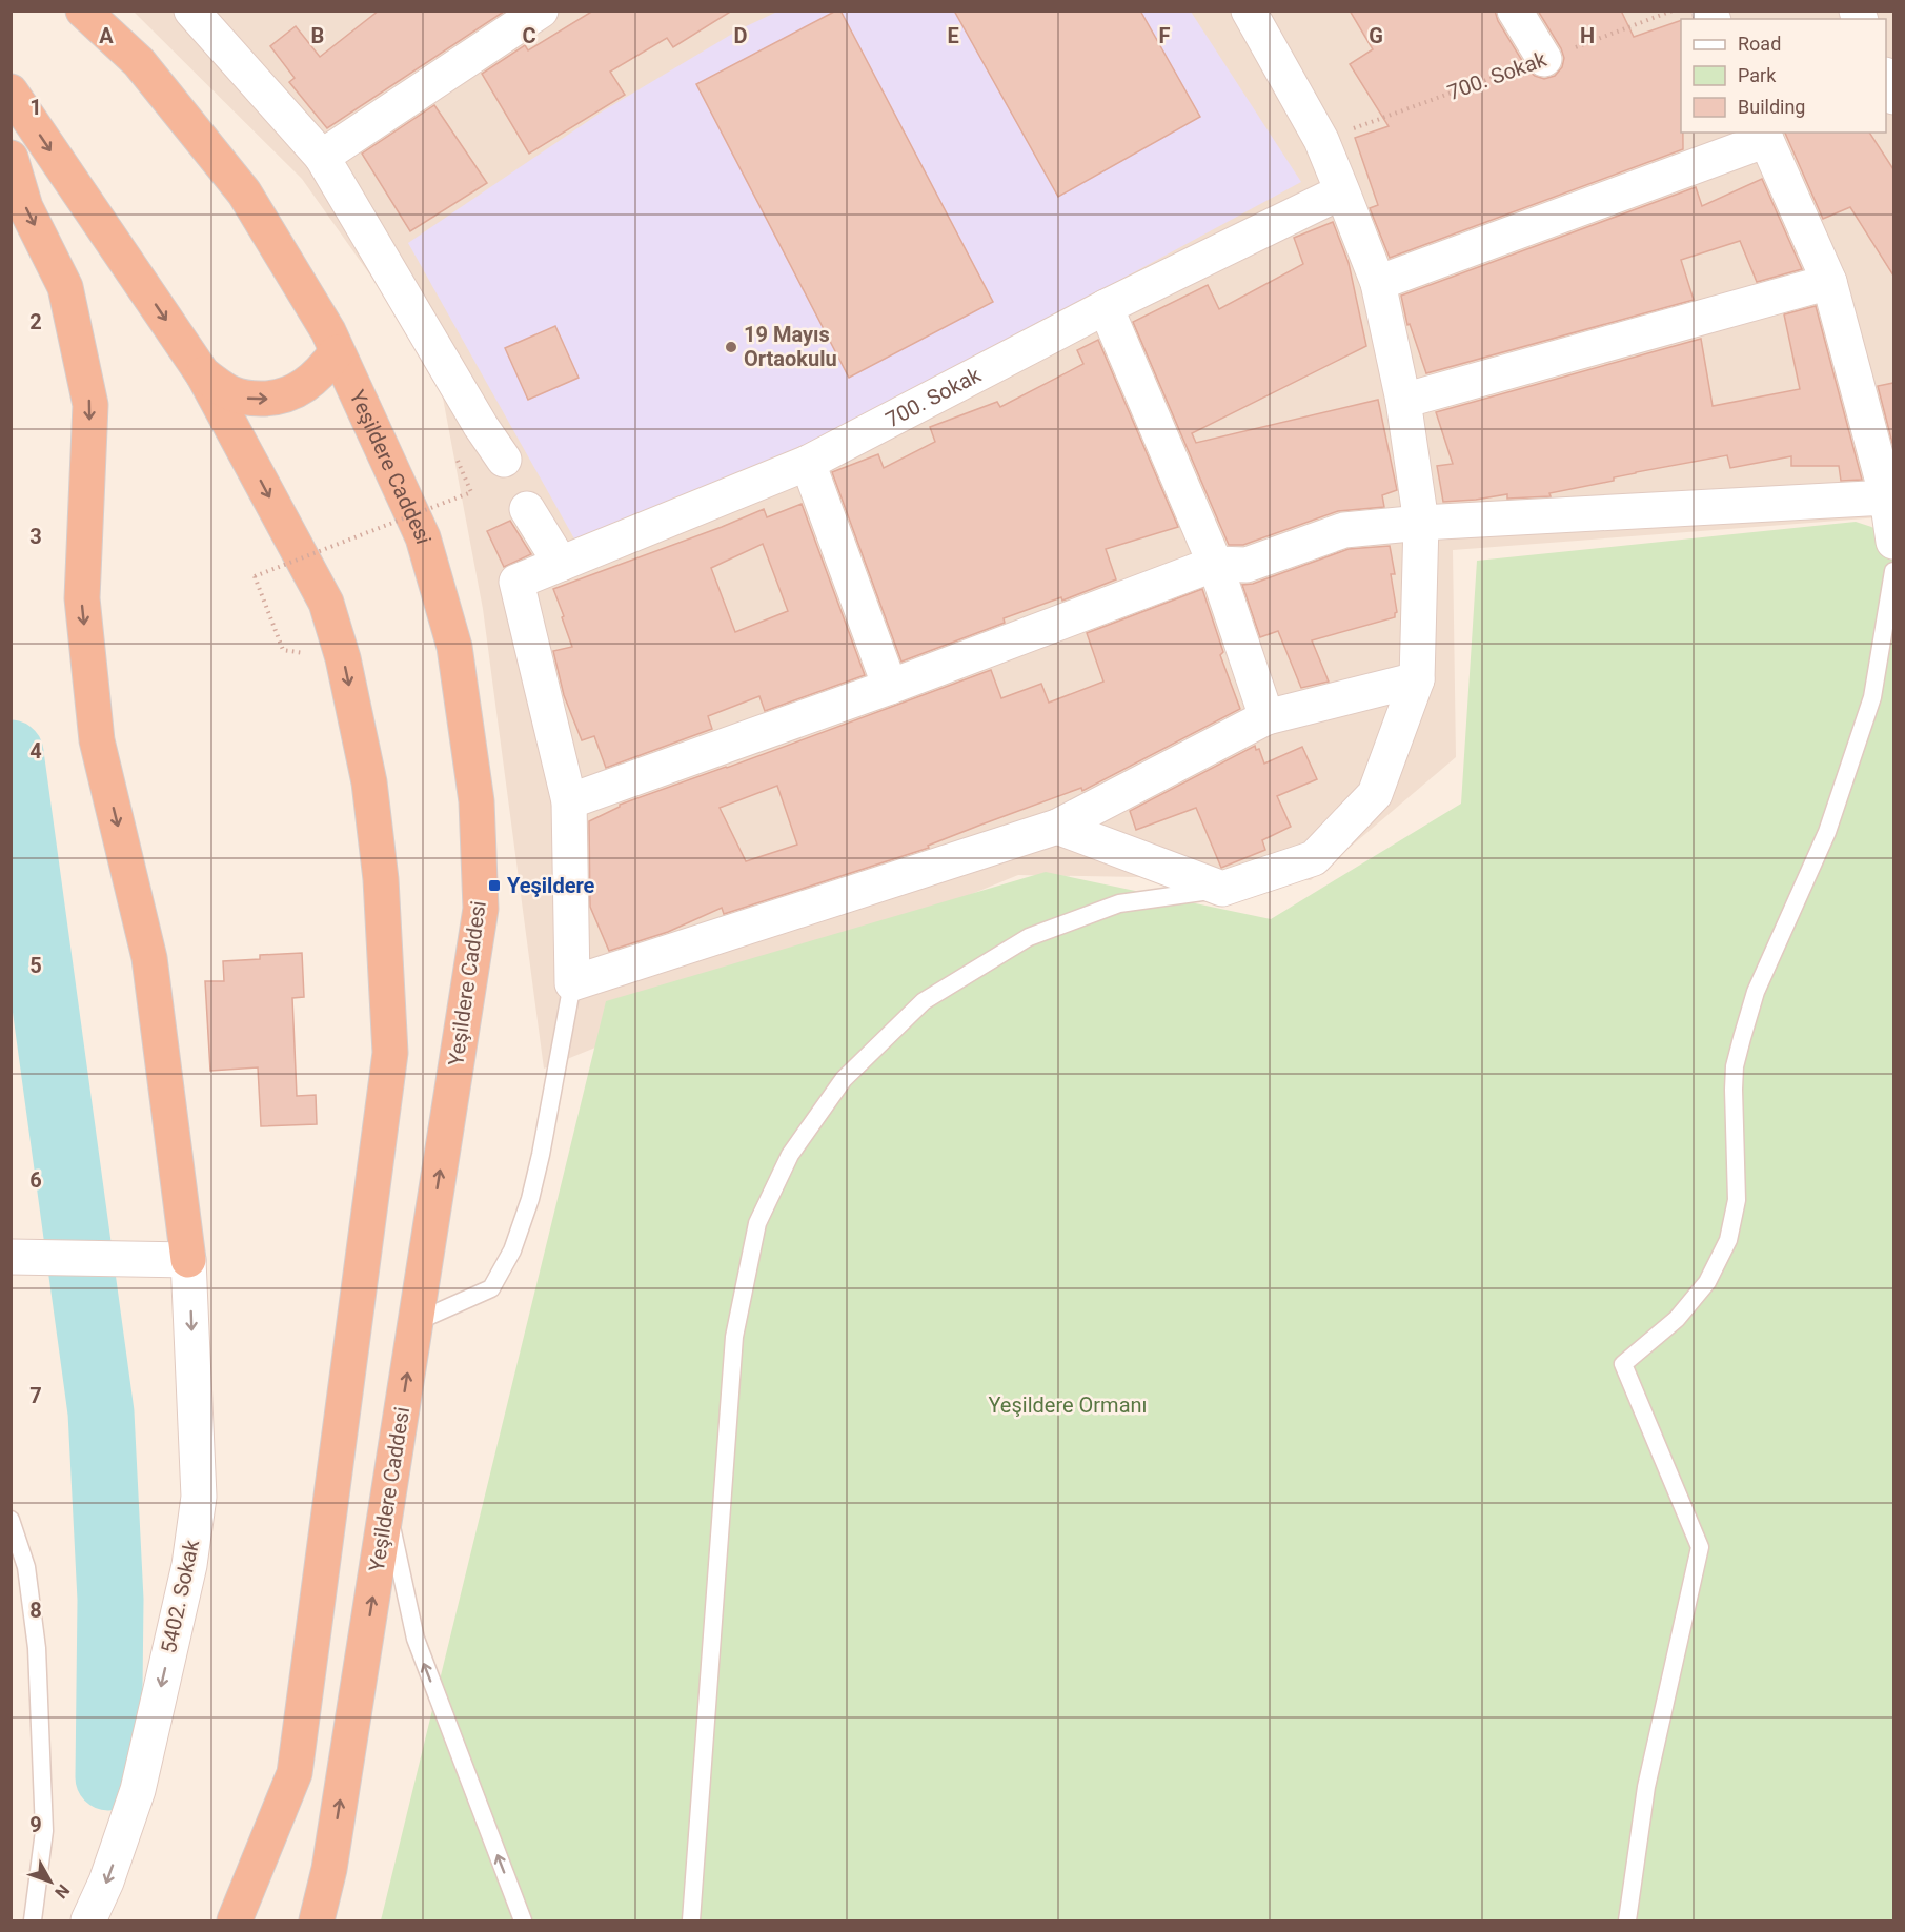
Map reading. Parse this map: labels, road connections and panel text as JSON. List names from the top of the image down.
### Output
{
  "streets": {
    "highway": ["Yeşildere Caddesi"],
    "street": ["700. Sokak", "5402. Sokak"]
  },
  "one_way": ["5402. Sokak"],
  "parks": ["Yeşildere Ormanı"],
  "places": {
    "other": ["19 Mayıs Ortaokulu"],
    "transit": ["Yeşildere"]
  },
  "legend": ["Road", "Park", "Building"],
  "north": "bottom right",
  "grid": {
    "columns": [
      "A",
      "B",
      "C",
      "D",
      "E",
      "F",
      "G",
      "H"
    ],
    "rows": [
      "1",
      "2",
      "3",
      "4",
      "5",
      "6",
      "7",
      "8",
      "9"
    ]
  }
}
